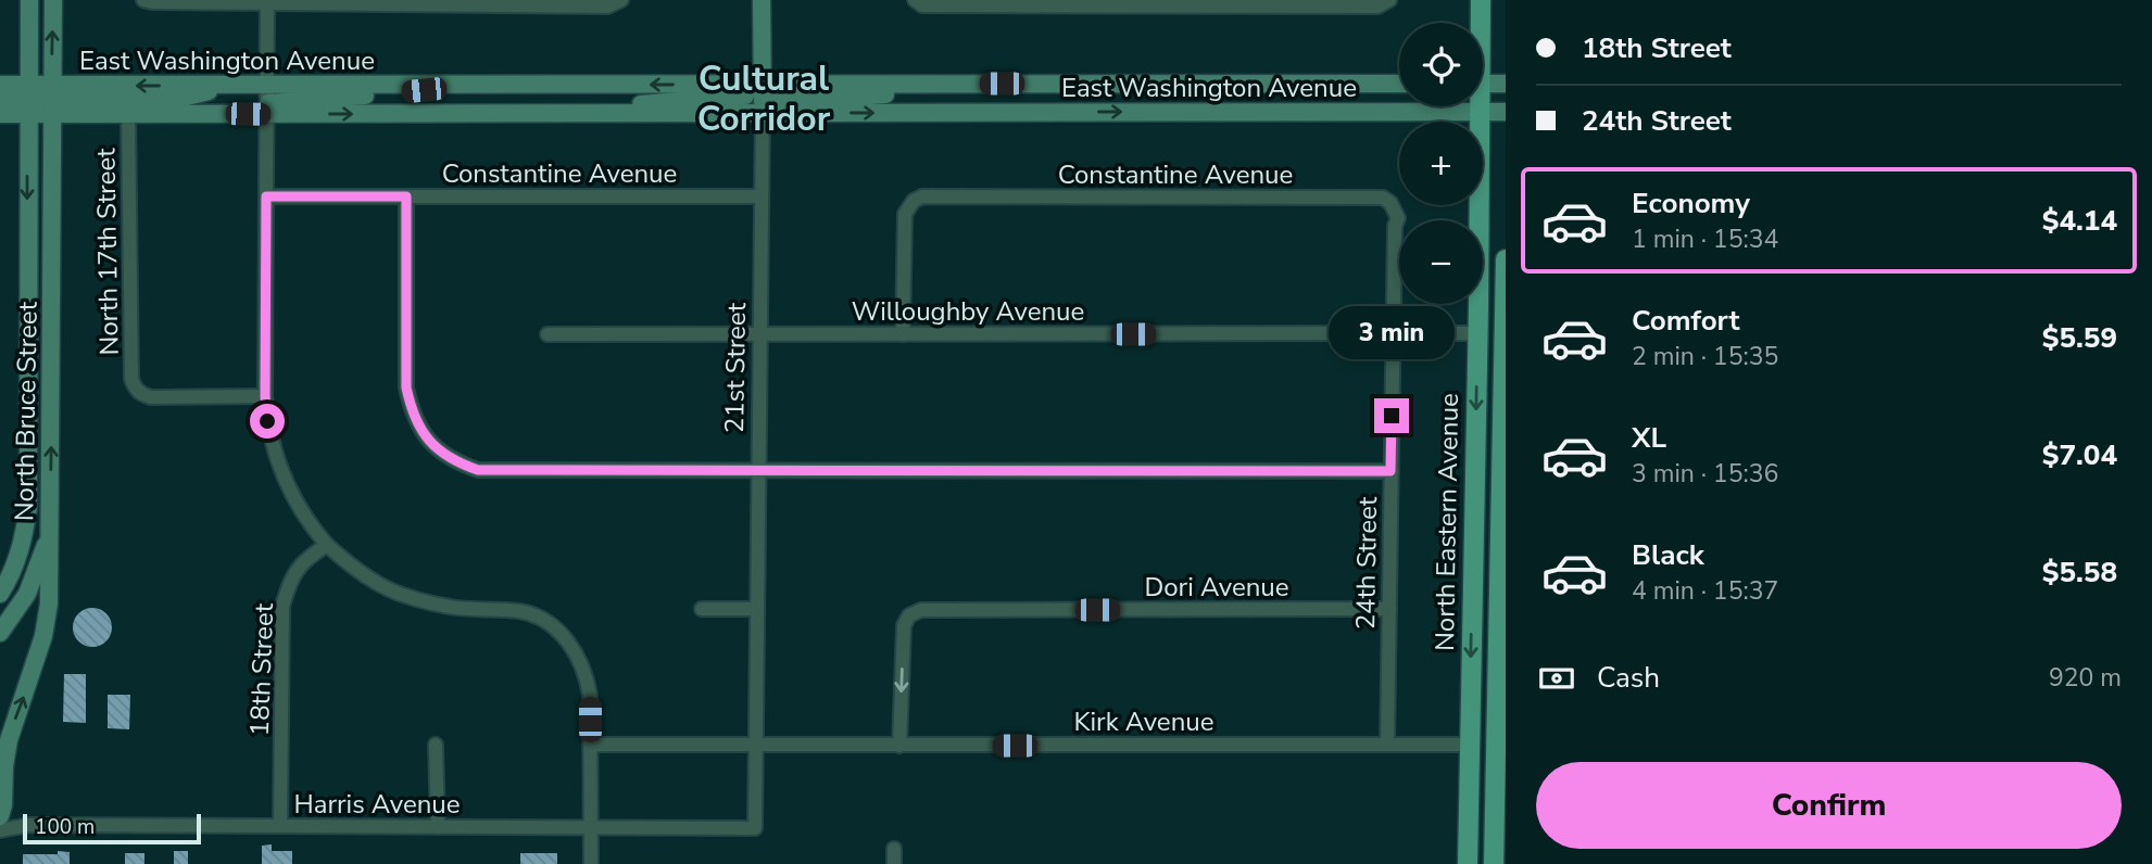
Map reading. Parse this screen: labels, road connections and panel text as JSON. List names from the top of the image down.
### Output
{
  "streets": {
    "main road": [
      "East Washington Avenue",
      "21st Street",
      "North Bruce Street",
      "North Eastern Avenue"
    ],
    "street": [
      "Constantine Avenue",
      "North 17th Street",
      "Willoughby Avenue",
      "24th Street",
      "Dori Avenue",
      "18th Street",
      "Kirk Avenue",
      "Harris Avenue"
    ]
  },
  "crossings": [
    ["East Washington Avenue", "North 17th Street"],
    ["East Washington Avenue", "21st Street"],
    ["East Washington Avenue", "North Bruce Street"],
    ["East Washington Avenue", "North Eastern Avenue"],
    ["Constantine Avenue", "Willoughby Avenue"],
    ["Constantine Avenue", "21st Street"],
    ["Constantine Avenue", "24th Street"],
    ["Willoughby Avenue", "21st Street"],
    ["Willoughby Avenue", "North Eastern Avenue"],
    ["Willoughby Avenue", "24th Street"],
    ["21st Street", "Kirk Avenue"],
    ["21st Street", "Harris Avenue"],
    ["North Eastern Avenue", "Kirk Avenue"],
    ["24th Street", "Dori Avenue"],
    ["24th Street", "Kirk Avenue"],
    ["Dori Avenue", "Kirk Avenue"],
    ["18th Street", "Harris Avenue"]
  ],
  "one_way": ["Dori Avenue"],
  "districts": ["Cultural Corridor"],
  "scale_bar": "100 m",
  "page": {
    "banner": ["18th Street", "24th Street"],
    "map_buttons": ["+", "−"],
    "list": [
      {
        "name": "Economy",
        "note": "1 min · 15:34",
        "value": "$4.14"
      },
      {
        "name": "Comfort",
        "note": "2 min · 15:35",
        "value": "$5.59"
      },
      {
        "name": "XL",
        "note": "3 min · 15:36",
        "value": "$7.04"
      },
      {
        "name": "Black",
        "note": "4 min · 15:37",
        "value": "$5.58"
      }
    ],
    "bubble": "3 min",
    "pay": ["Cash", "920 m"],
    "buttons": "Confirm",
    "scale": "100 m"
  }
}
